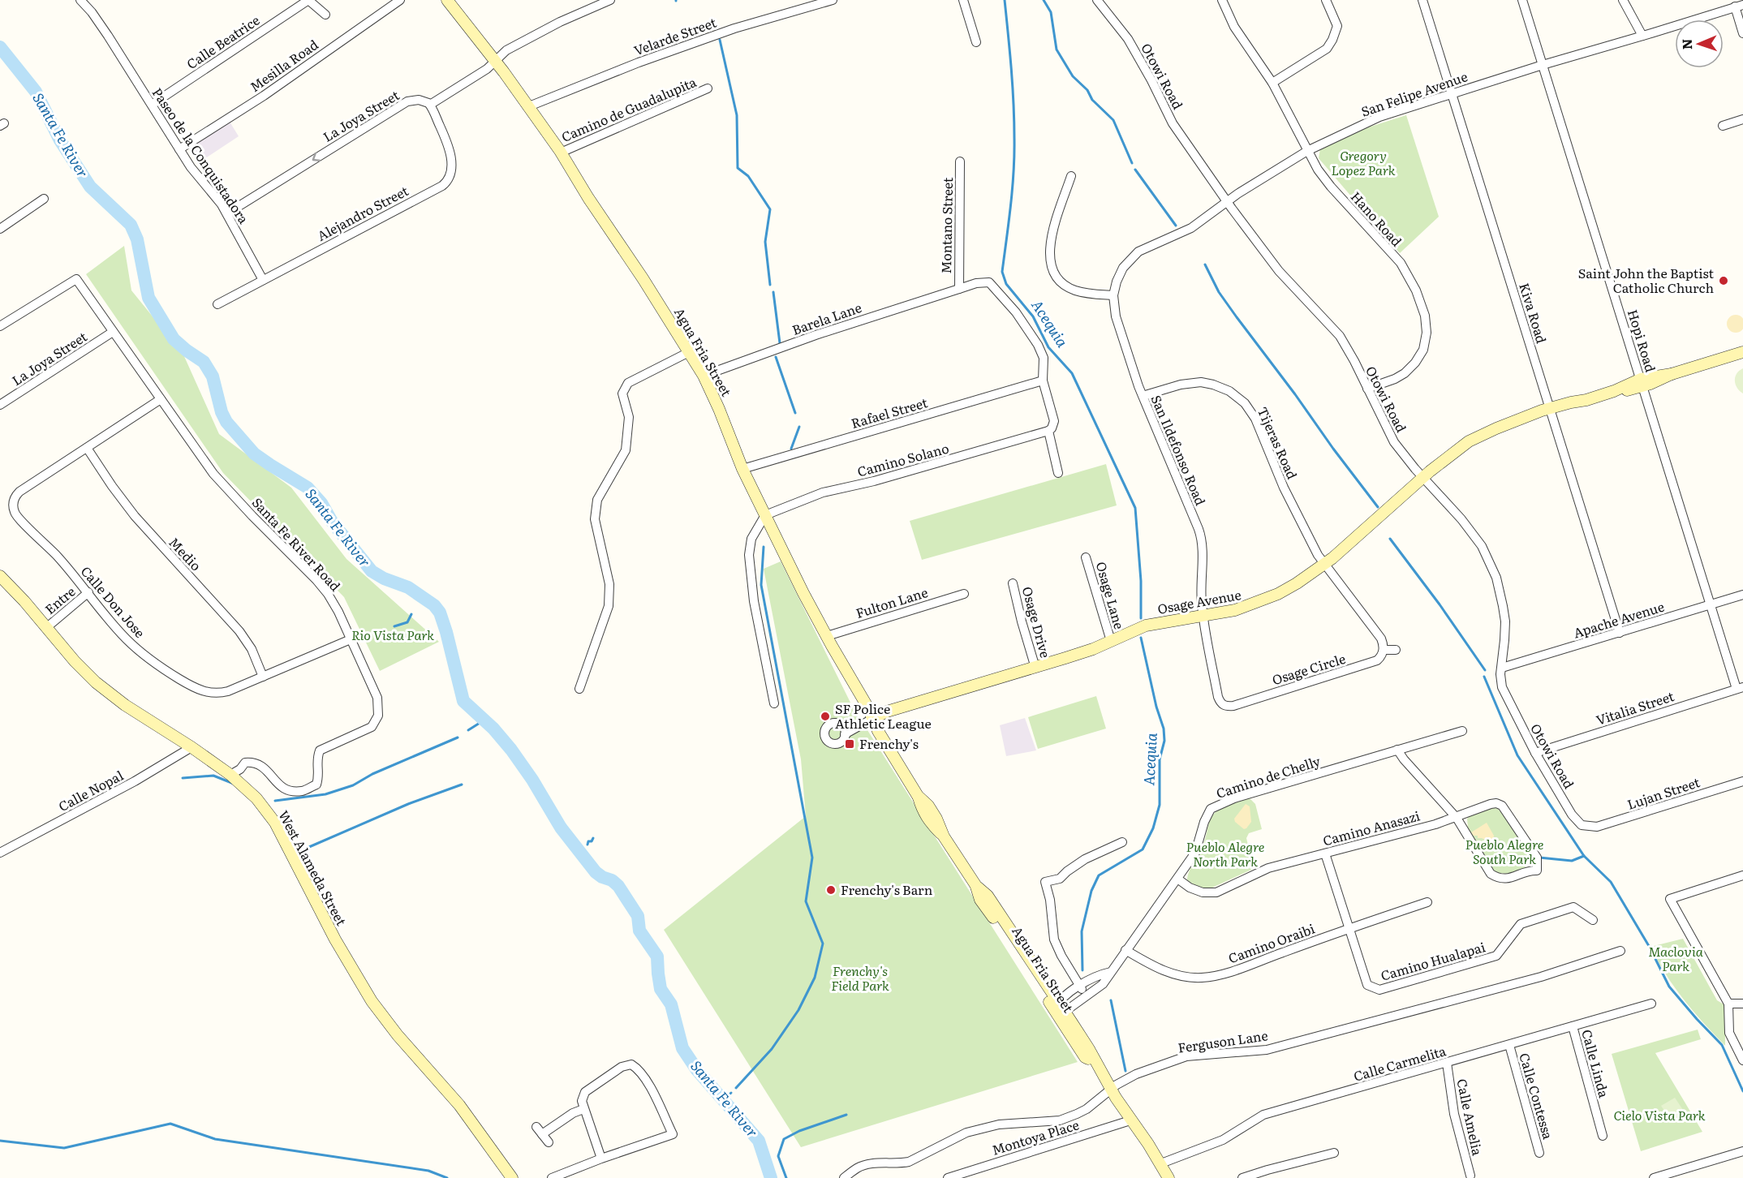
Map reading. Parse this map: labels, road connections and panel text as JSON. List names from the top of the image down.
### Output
{
  "streets": {
    "street": [
      "Velarde Street",
      "Calle Beatrice",
      "Mesilla Road",
      "Otowi Road",
      "San Felipe Avenue",
      "Camino de Guadalupita",
      "La Joya Street",
      "Paseo de la Conquistadora",
      "Alejandro Street",
      "Hano Road",
      "Montano Street",
      "Kiva Road",
      "Barela Lane",
      "Hopi Road",
      "Agua Fria Street",
      "Rafael Street",
      "Tijeras Road",
      "San Ildefonso Road",
      "Camino Solano",
      "Santa Fe River Road",
      "Medio",
      "Osage Lane",
      "Entre",
      "Calle Don Jose",
      "Osage Avenue",
      "Fulton Lane",
      "Apache Avenue",
      "Osage Drive",
      "Osage Circle",
      "Vitalia Street",
      "Camino de Chelly",
      "Calle Nopal",
      "Lujan Street",
      "Camino Anasazi",
      "West Alameda Street",
      "Camino Oraibi",
      "Camino Hualapai",
      "Ferguson Lane",
      "Calle Carmelita",
      "Calle Linda",
      "Calle Contessa",
      "Calle Amelia",
      "Montoya Place"
    ]
  },
  "crossings": [
    ["Velarde Street", "Agua Fria Street"],
    ["Calle Beatrice", "Paseo de la Conquistadora"],
    ["Mesilla Road", "Paseo de la Conquistadora"],
    ["Otowi Road", "San Felipe Avenue"],
    ["Otowi Road", "Hano Road"],
    ["Otowi Road", "Osage Avenue"],
    ["Otowi Road", "Apache Avenue"],
    ["Otowi Road", "Vitalia Street"],
    ["Otowi Road", "Lujan Street"],
    ["San Felipe Avenue", "Hano Road"],
    ["San Felipe Avenue", "Kiva Road"],
    ["San Felipe Avenue", "Hopi Road"],
    ["San Felipe Avenue", "San Ildefonso Road"],
    ["Camino de Guadalupita", "Agua Fria Street"],
    ["La Joya Street", "Paseo de la Conquistadora"],
    ["La Joya Street", "Alejandro Street"],
    ["La Joya Street", "Santa Fe River Road"],
    ["Paseo de la Conquistadora", "Alejandro Street"],
    ["Montano Street", "Barela Lane"],
    ["Montano Street", "Rafael Street"],
    ["Kiva Road", "Osage Avenue"],
    ["Kiva Road", "Apache Avenue"],
    ["Barela Lane", "Agua Fria Street"],
    ["Hopi Road", "Osage Avenue"],
    ["Hopi Road", "Apache Avenue"],
    ["Hopi Road", "Vitalia Street"],
    ["Agua Fria Street", "Rafael Street"],
    ["Agua Fria Street", "Camino Solano"],
    ["Agua Fria Street", "Osage Avenue"],
    ["Agua Fria Street", "Fulton Lane"],
    ["Agua Fria Street", "Camino de Chelly"],
    ["Agua Fria Street", "Ferguson Lane"],
    ["Agua Fria Street", "Calle Carmelita"],
    ["Agua Fria Street", "Montoya Place"],
    ["Tijeras Road", "San Ildefonso Road"],
    ["Tijeras Road", "Osage Avenue"],
    ["San Ildefonso Road", "Osage Avenue"],
    ["San Ildefonso Road", "Osage Circle"],
    ["Santa Fe River Road", "Calle Don Jose"],
    ["Santa Fe River Road", "West Alameda Street"],
    ["Medio", "Calle Don Jose"],
    ["Osage Lane", "Osage Avenue"],
    ["Entre", "Calle Don Jose"],
    ["Entre", "West Alameda Street"],
    ["Osage Avenue", "Osage Drive"],
    ["Osage Avenue", "Osage Circle"],
    ["Camino de Chelly", "Camino Anasazi"],
    ["Camino de Chelly", "Camino Oraibi"],
    ["Calle Nopal", "West Alameda Street"],
    ["Camino Anasazi", "Camino Hualapai"],
    ["Camino Oraibi", "Camino Hualapai"],
    ["Calle Carmelita", "Calle Linda"],
    ["Calle Carmelita", "Calle Contessa"],
    ["Calle Carmelita", "Calle Amelia"]
  ],
  "one_way": ["La Joya Street"],
  "water": ["Santa Fe River", "Acequia"],
  "parks": [
    "Gregory Lopez Park",
    "Rio Vista Park",
    "Pueblo Alegre South Park",
    "Pueblo Alegre North Park",
    "Maclovia Park",
    "Frenchy's Field Park",
    "Cielo Vista Park"
  ],
  "places": {
    "other": ["Saint John the Baptist Catholic Church", "SF Police Athletic League", "Frenchy's Barn"],
    "transit": ["Frenchy's"]
  },
  "north": "left"
}
